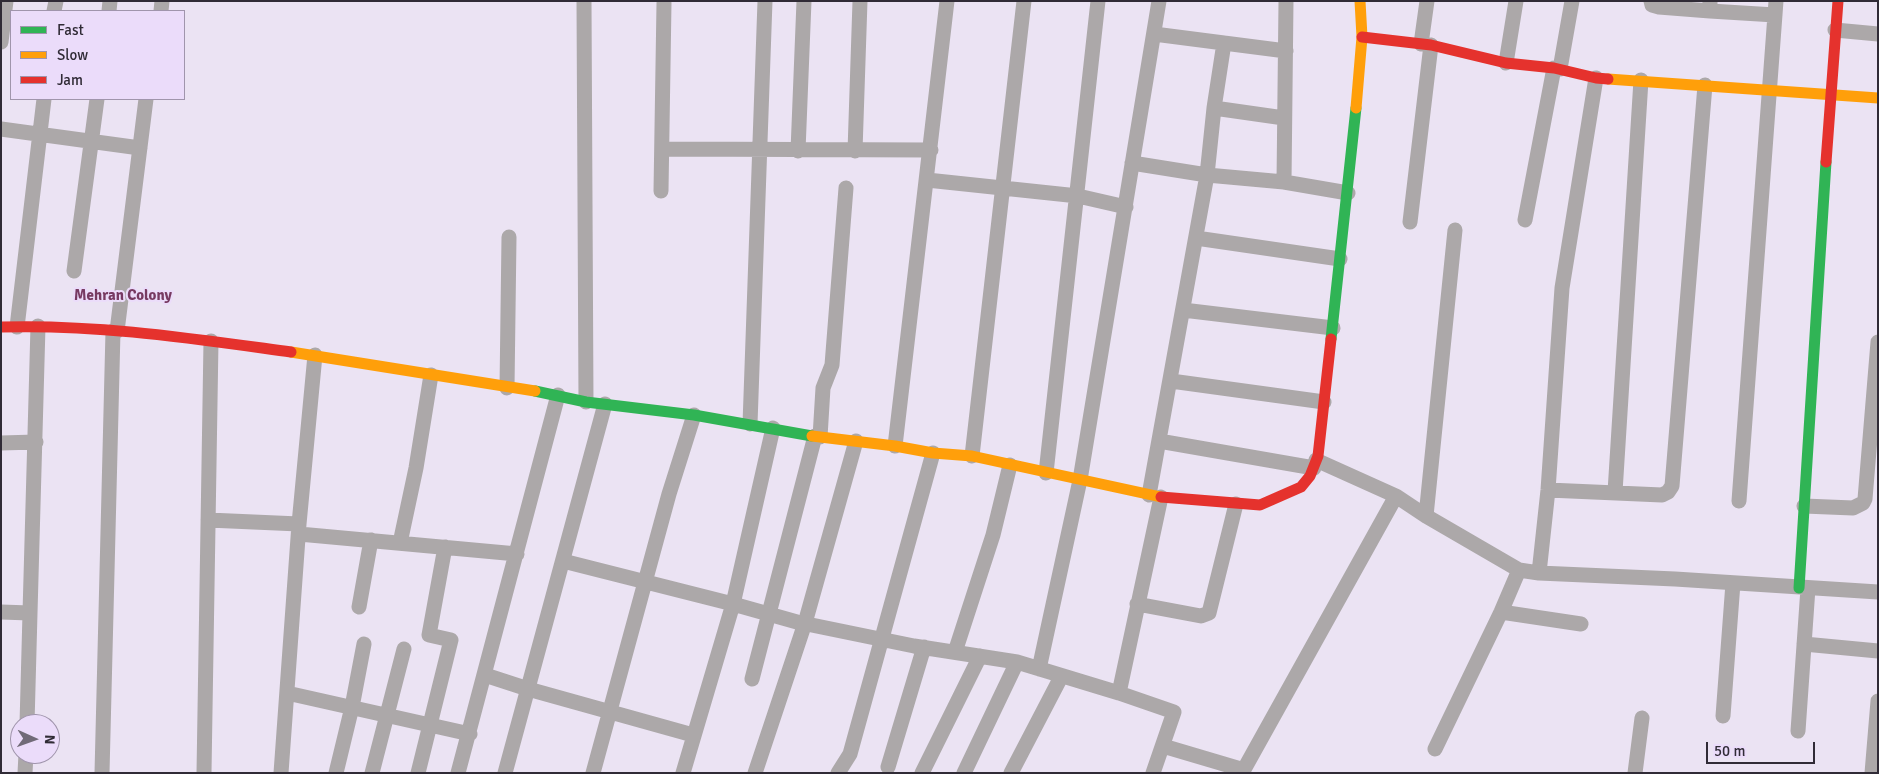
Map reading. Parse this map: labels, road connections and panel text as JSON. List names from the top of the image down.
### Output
{
  "districts": ["Mehran Colony"],
  "legend": ["Fast", "Slow", "Jam"],
  "scale_bar": "50 m",
  "north": "right"
}
